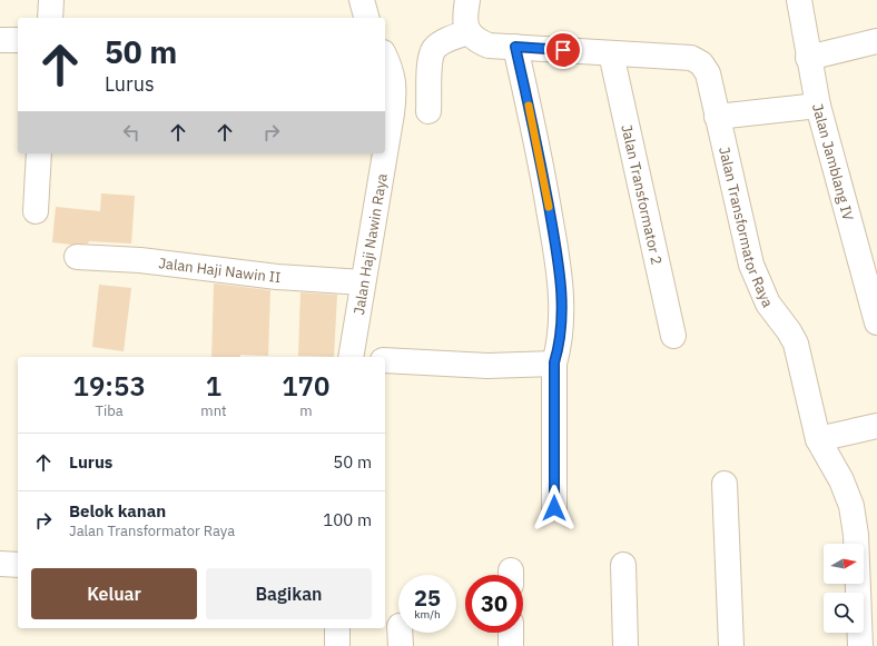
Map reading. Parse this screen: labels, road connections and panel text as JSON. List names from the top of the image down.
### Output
{
  "streets": {
    "street": [
      "Jalan Jamblang IV",
      "Jalan Transformator 2",
      "Jalan Transformator Raya",
      "Jalan Haji Nawin Raya",
      "Jalan Haji Nawin II"
    ]
  },
  "crossings": [
    ["Jalan Transformator 2", "Jalan Transformator Raya"],
    ["Jalan Haji Nawin Raya", "Jalan Haji Nawin II"]
  ],
  "north": "right",
  "page": {
    "turn": ["50 m", "Lurus"],
    "eta": [
      "19:53",
      "Tiba",
      "1",
      "mnt",
      "170",
      "m"
    ],
    "list": [
      {
        "name": "Lurus",
        "value": "50 m"
      },
      {
        "name": "Belok kanan",
        "note": "Jalan Transformator Raya",
        "value": "100 m"
      }
    ],
    "buttons": ["Keluar", "Bagikan"],
    "speed": "25 km/h",
    "limit": "30"
  }
}
